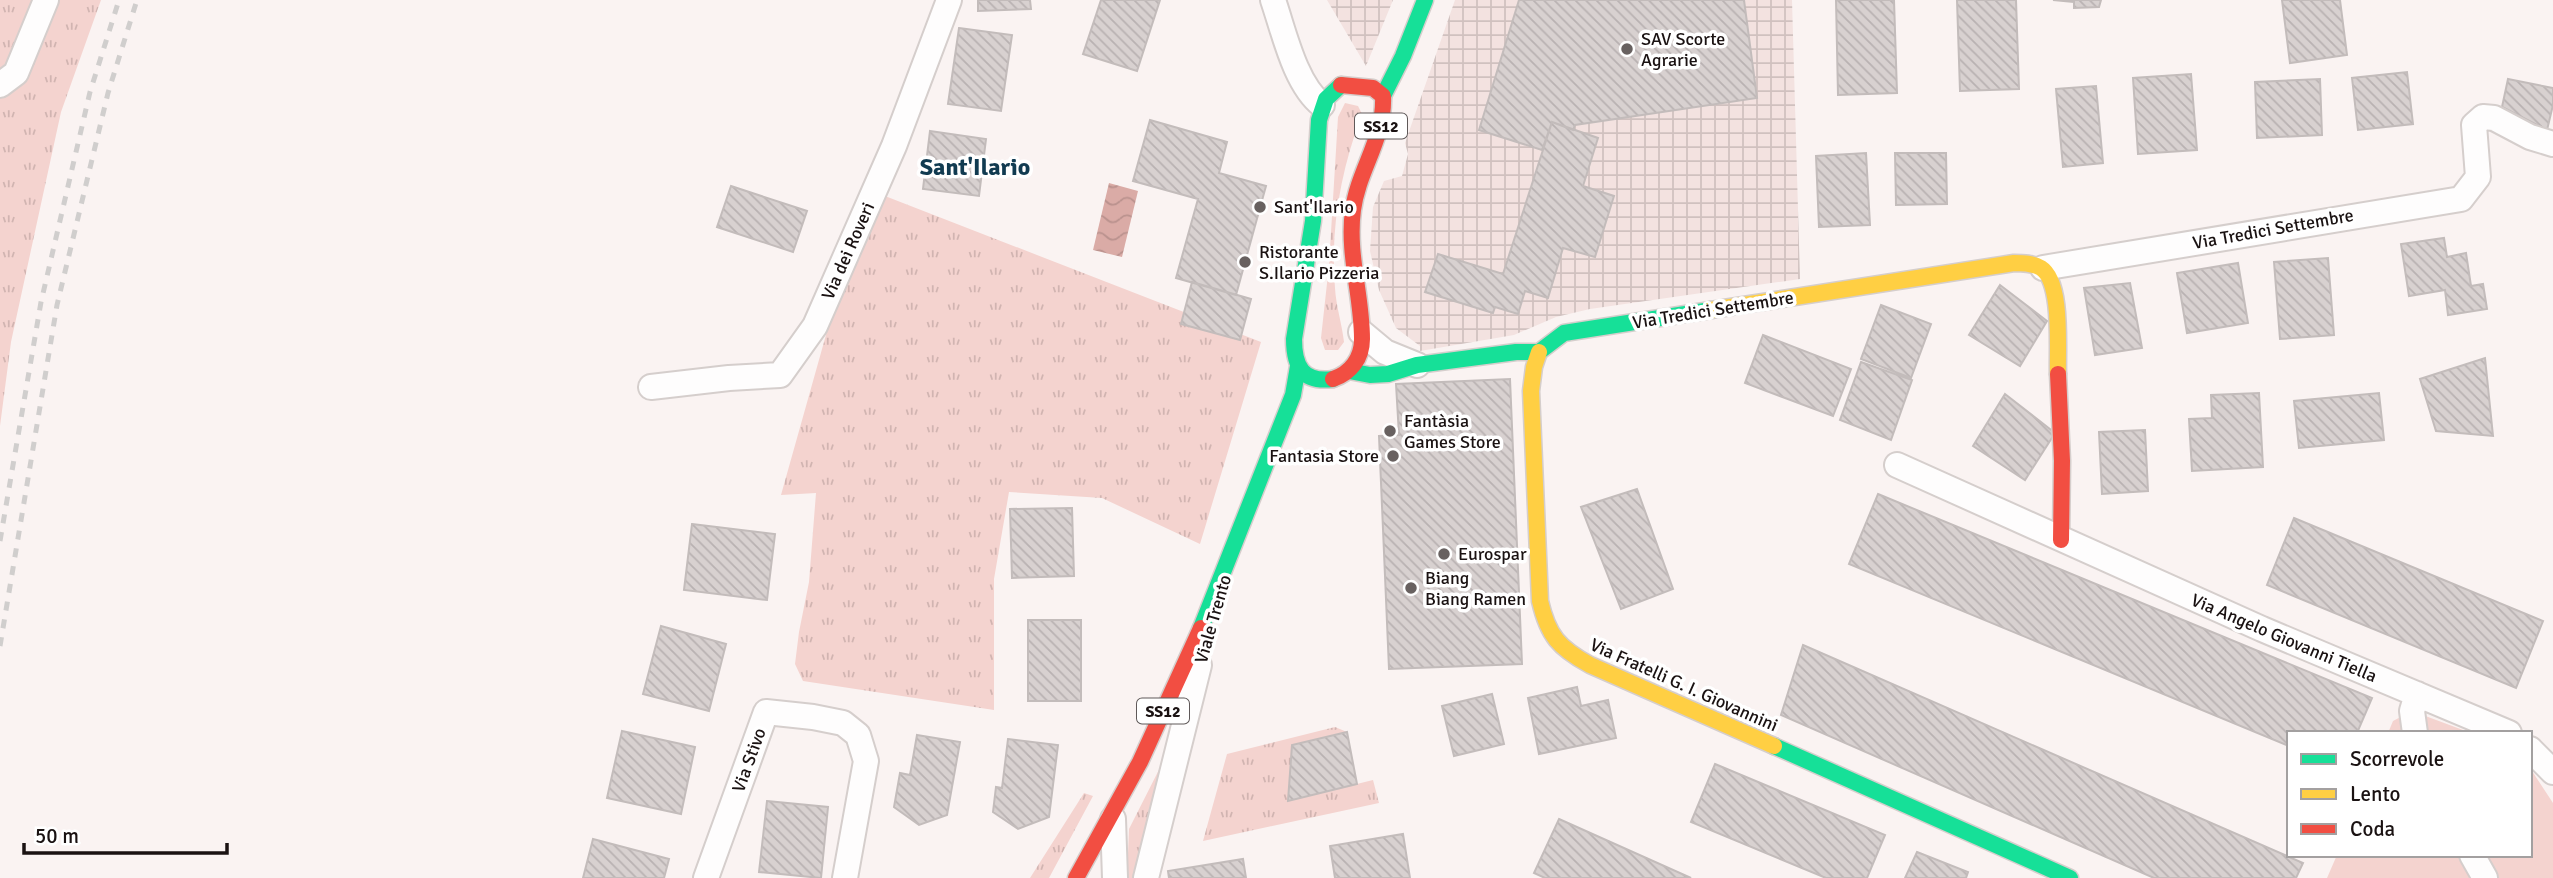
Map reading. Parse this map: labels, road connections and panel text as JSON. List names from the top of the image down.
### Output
{
  "streets": {
    "street": [
      "SS12",
      "Via Tredici Settembre",
      "Via dei Roveri",
      "Viale Trento",
      "Via Angelo Giovanni Tiella",
      "Via Fratelli G. I. Giovannini",
      "Via Stivo"
    ]
  },
  "crossings": [
    ["SS12", "Viale Trento"],
    ["Via Tredici Settembre", "Via Fratelli G. I. Giovannini"]
  ],
  "districts": ["Sant'Ilario"],
  "places": [
    "SAV Scorte Agrarie",
    "Sant'Ilario",
    "Ristorante S.Ilario Pizzeria",
    "Fantàsia Games Store",
    "Fantasia Store",
    "Eurospar",
    "Biang Biang Ramen"
  ],
  "legend": ["Scorrevole", "Lento", "Coda"],
  "scale_bar": "50 m"
}
